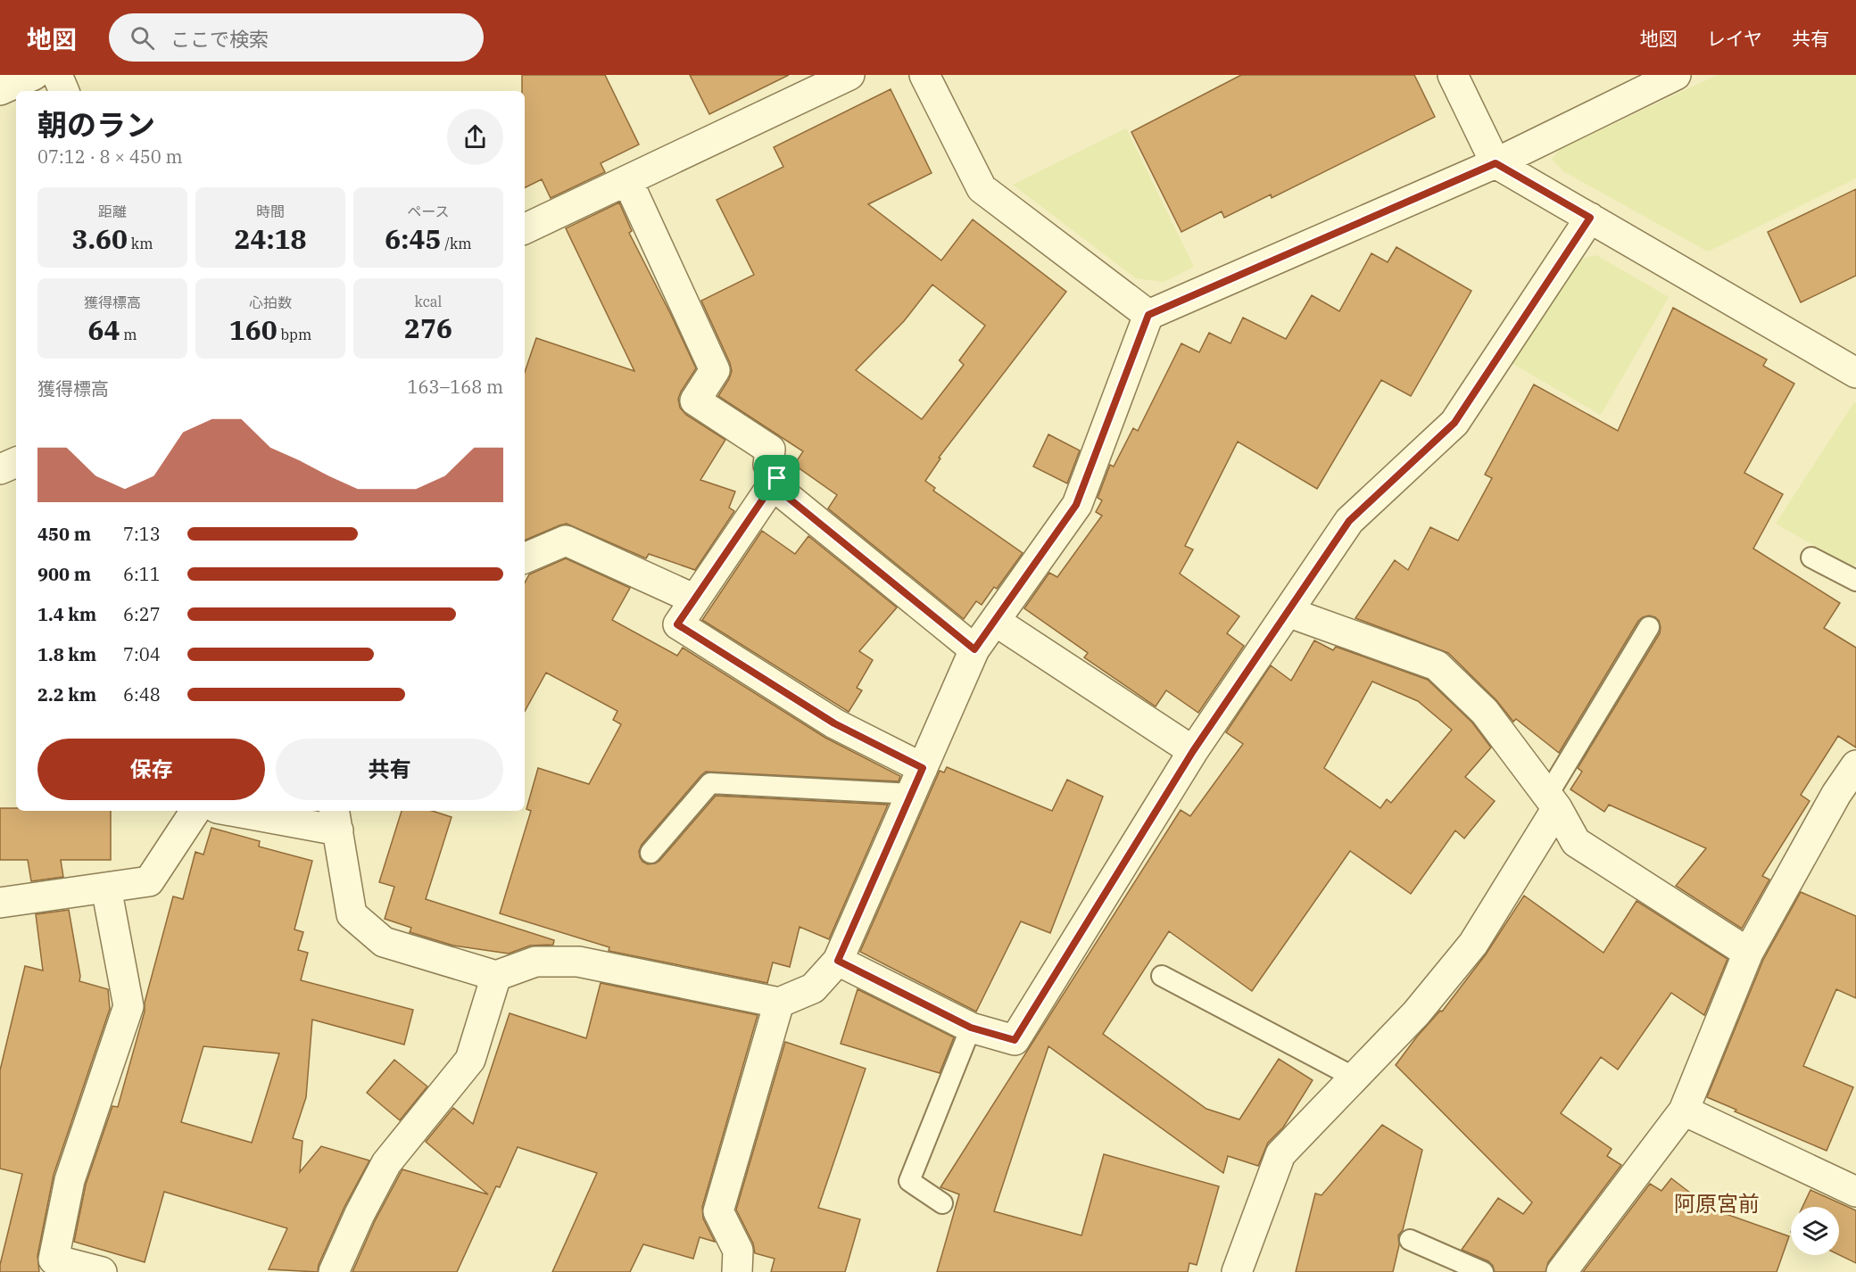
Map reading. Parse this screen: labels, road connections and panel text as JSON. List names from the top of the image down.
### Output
{
  "districts": ["阿原宮前"],
  "page": {
    "header": "地図",
    "search": "ここで検索",
    "nav": ["地図", "レイヤ", "共有"],
    "heading": ["朝のラン", "07:12 · 8 × 450 m"],
    "stats": [
      ["距離", "3.60 km"],
      ["時間", "24:18"],
      ["ペース", "6:45 /km"],
      ["獲得標高", "64 m"],
      ["心拍数", "160 bpm"],
      ["kcal", "276"]
    ],
    "chart": ["獲得標高", "163–168 m"],
    "list": [
      {
        "name": "450 m",
        "note": "7:13"
      },
      {
        "name": "900 m",
        "note": "6:11"
      },
      {
        "name": "1.4 km",
        "note": "6:27"
      },
      {
        "name": "1.8 km",
        "note": "7:04"
      },
      {
        "name": "2.2 km",
        "note": "6:48"
      }
    ],
    "buttons": ["保存", "共有"]
  }
}
